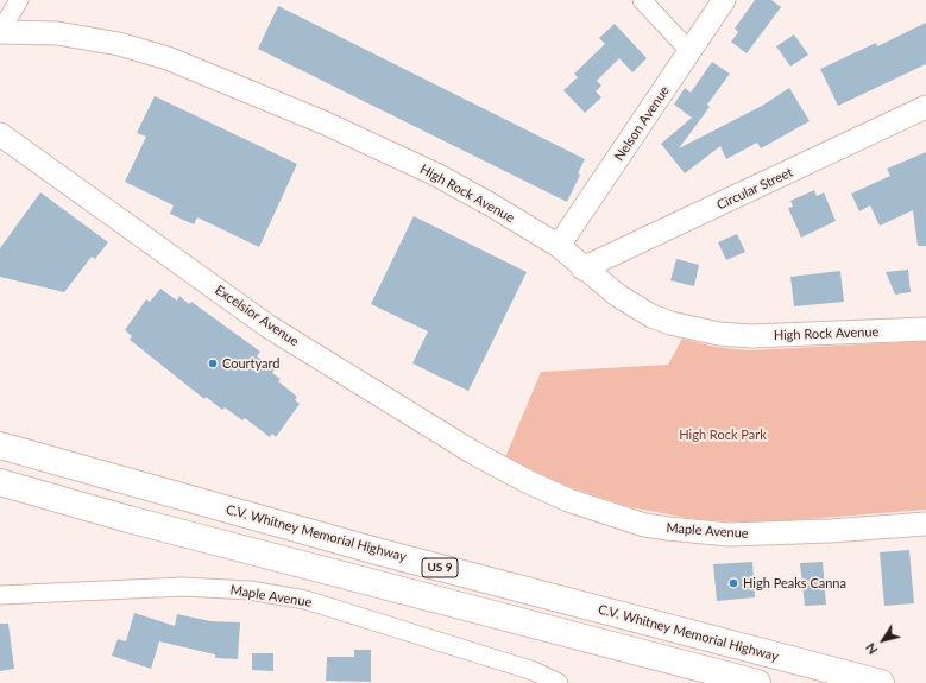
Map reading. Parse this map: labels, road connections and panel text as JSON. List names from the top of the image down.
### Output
{
  "streets": {
    "highway": ["C.V. Whitney Memorial Highway", "US 9"],
    "street": [
      "Nelson Avenue",
      "Circular Street",
      "High Rock Avenue",
      "Excelsior Avenue",
      "Maple Avenue"
    ]
  },
  "crossings": [
    ["Nelson Avenue", "High Rock Avenue"],
    ["Circular Street", "High Rock Avenue"],
    ["Excelsior Avenue", "Maple Avenue"]
  ],
  "parks": ["High Rock Park"],
  "places": ["Courtyard", "High Peaks Canna"],
  "north": "bottom left"
}
